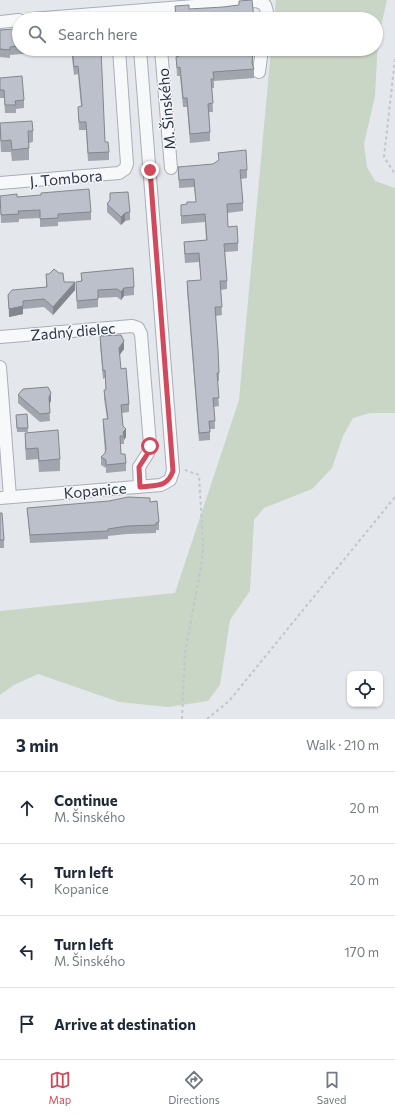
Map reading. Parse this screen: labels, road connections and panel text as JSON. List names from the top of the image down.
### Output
{
  "streets": {
    "street": [
      "M. Šinského",
      "J. Tombora",
      "Zadný dielec",
      "Kopanice"
    ]
  },
  "crossings": [
    ["M. Šinského", "Kopanice"],
    ["Zadný dielec", "Kopanice"]
  ],
  "page": {
    "search": "Search here",
    "heading": ["3 min", "Walk · 210 m"],
    "list": [
      ["Continue", "M. Šinského", "20 m"],
      ["Turn left", "Kopanice", "20 m"],
      ["Turn left", "M. Šinského", "170 m"],
      "Arrive at destination"
    ],
    "nav": ["Map", "Directions", "Saved"]
  }
}
